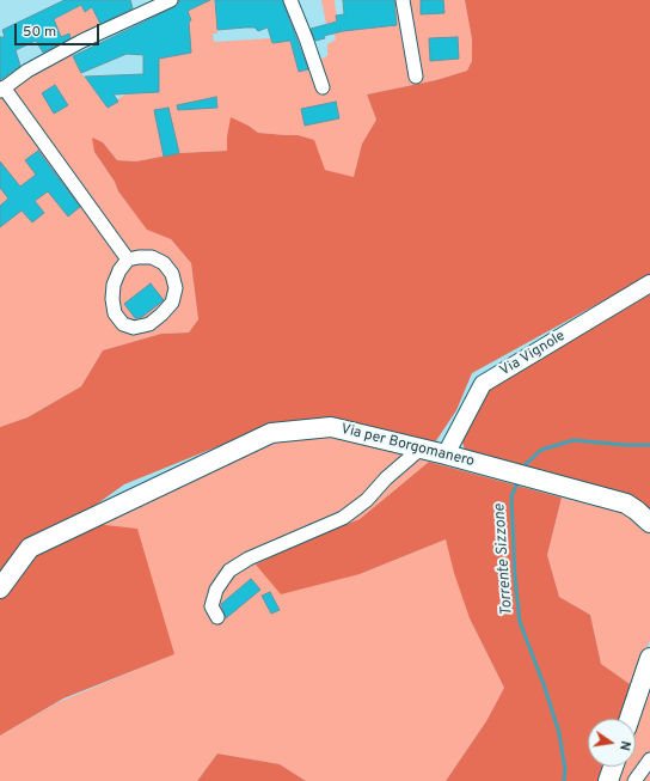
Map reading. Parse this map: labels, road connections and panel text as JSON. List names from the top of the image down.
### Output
{
  "streets": {
    "main road": ["Via per Borgomanero"],
    "street": ["Via Vignole"]
  },
  "crossings": [
    ["Via Vignole", "Via per Borgomanero"]
  ],
  "water": ["Torrente Sizzone"],
  "scale_bar": "50 m",
  "north": "right"
}
